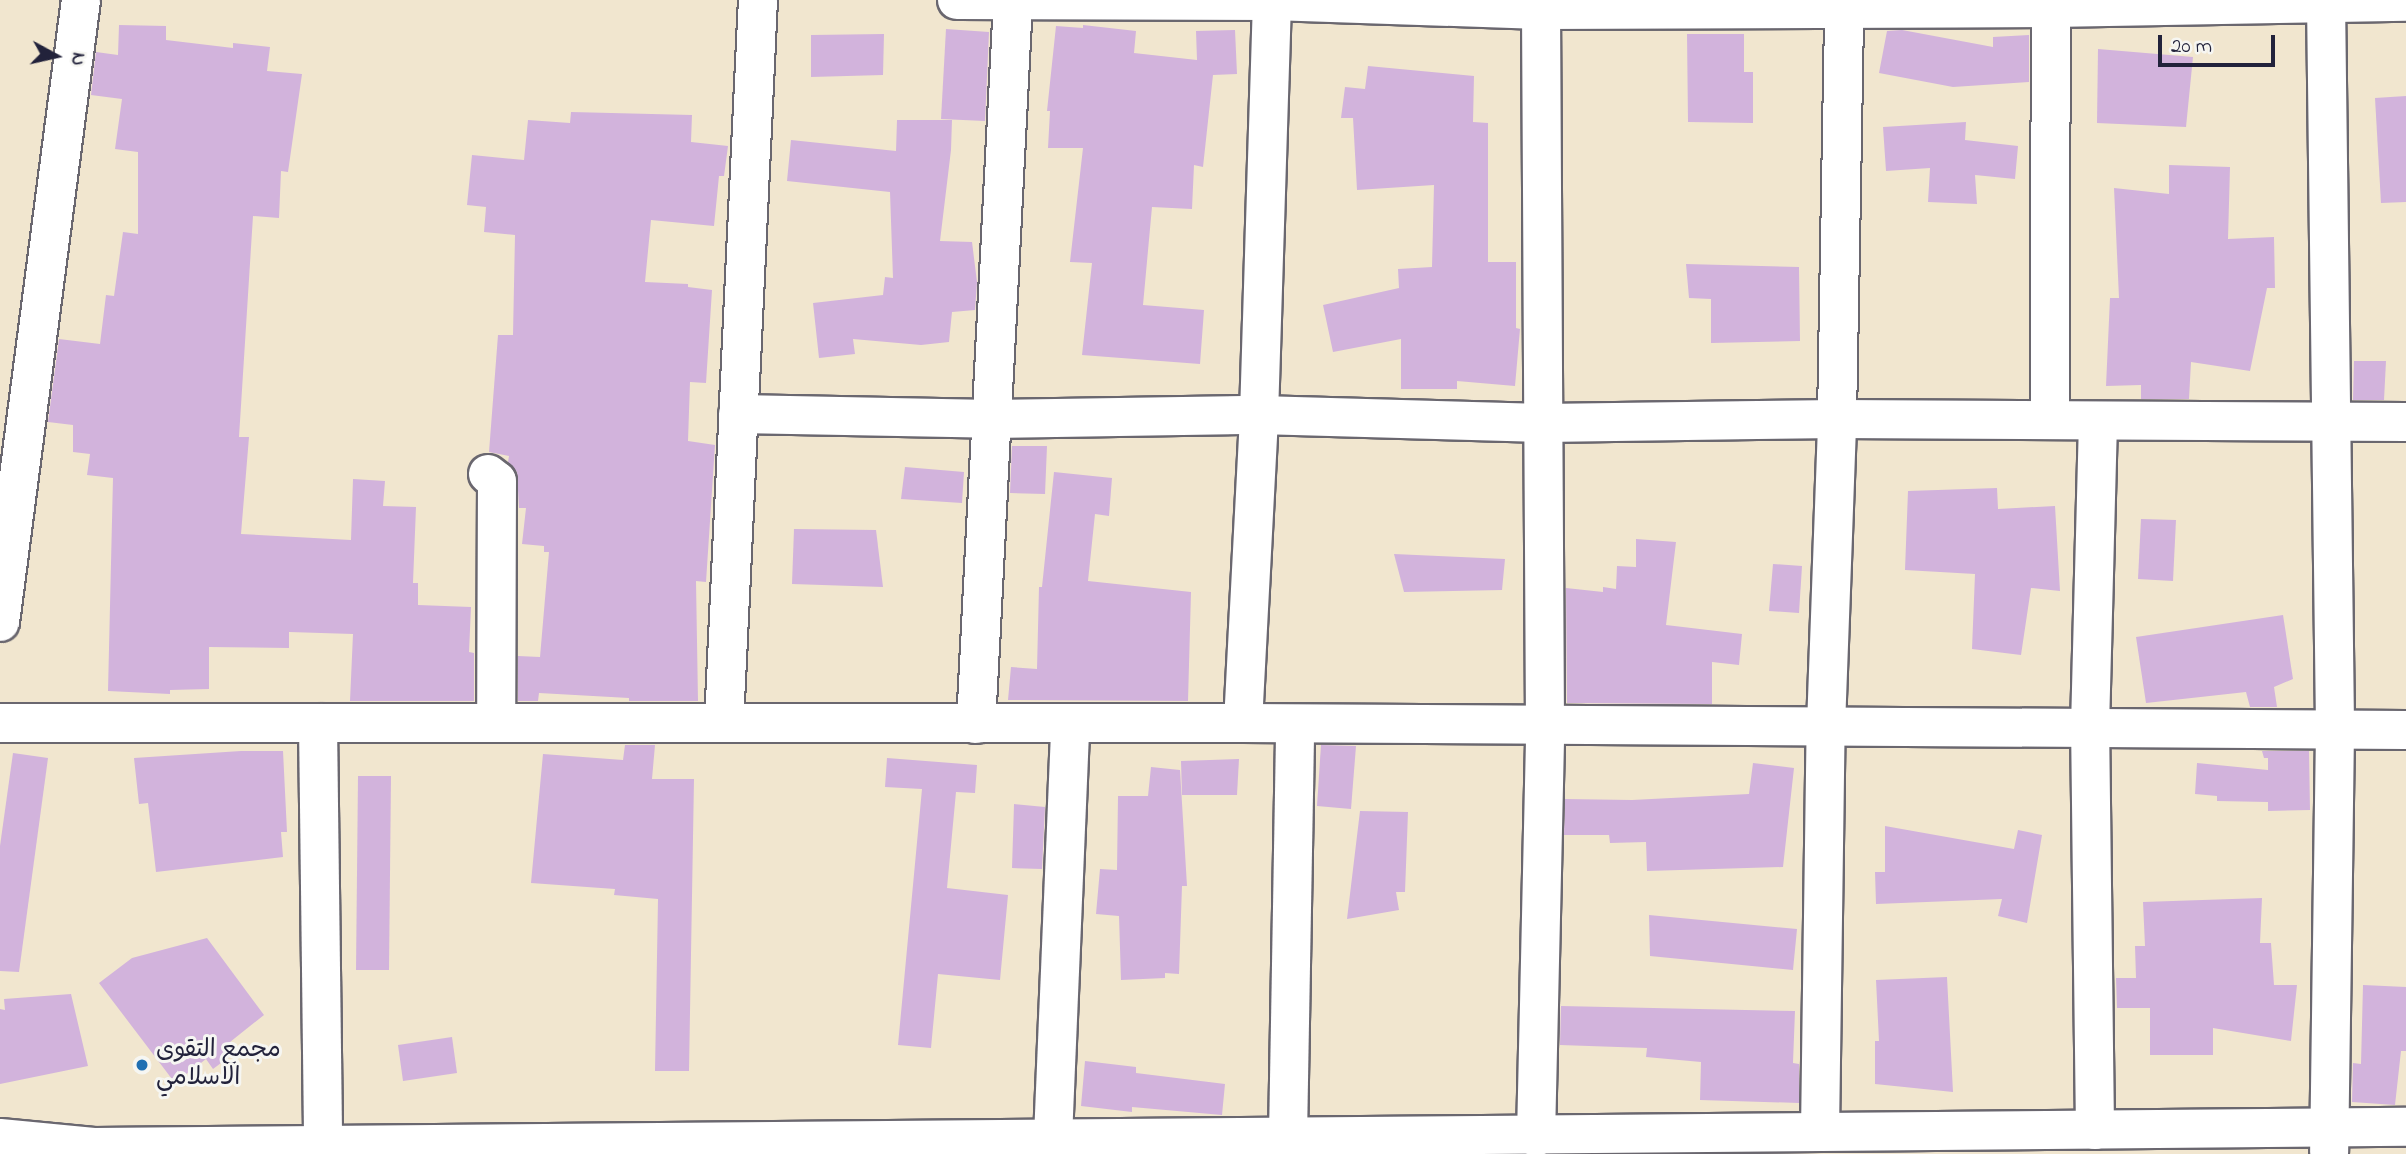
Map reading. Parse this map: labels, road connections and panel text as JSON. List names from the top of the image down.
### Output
{
  "places": ["مجمع التقوى الاسلامي"],
  "scale_bar": "20 m",
  "north": "right"
}
